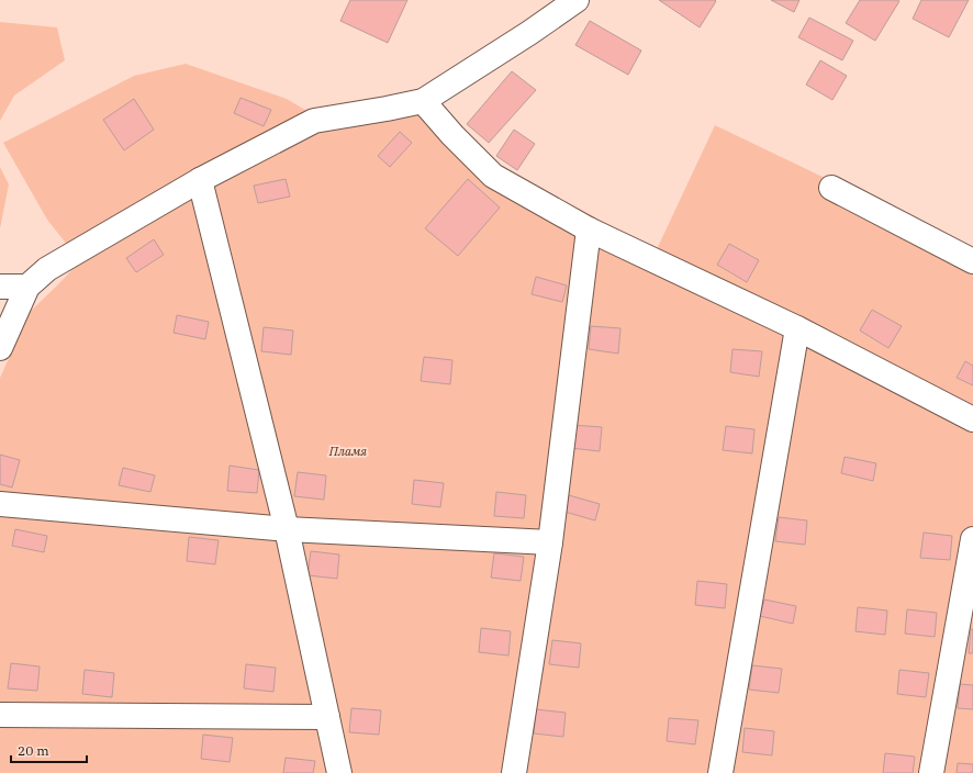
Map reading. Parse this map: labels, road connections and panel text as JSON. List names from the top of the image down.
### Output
{
  "parks": ["Пламя"],
  "scale_bar": "20 m"
}
